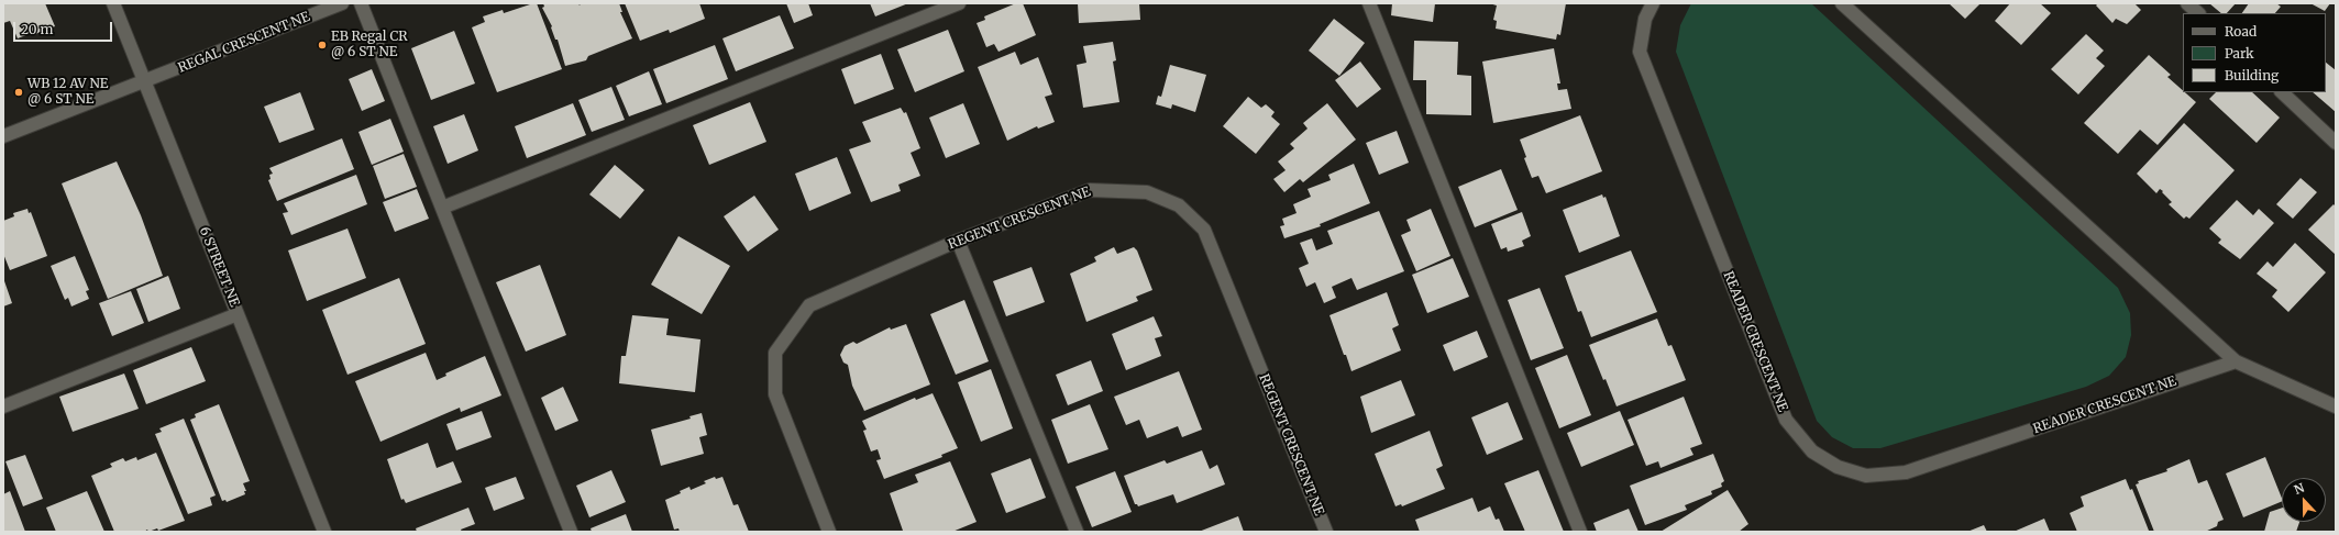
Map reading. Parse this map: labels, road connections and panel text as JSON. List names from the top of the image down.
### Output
{
  "streets": {
    "street": [
      "REGAL CRESCENT NE",
      "REGENT CRESCENT NE",
      "6 STREET NE",
      "READER CRESCENT NE"
    ]
  },
  "crossings": [
    ["REGAL CRESCENT NE", "6 STREET NE"]
  ],
  "places": ["EB Regal CR @ 6 ST NE", "WB 12 AV NE @ 6 ST NE"],
  "legend": ["Road", "Park", "Building"],
  "scale_bar": "20 m",
  "north": "top"
}
